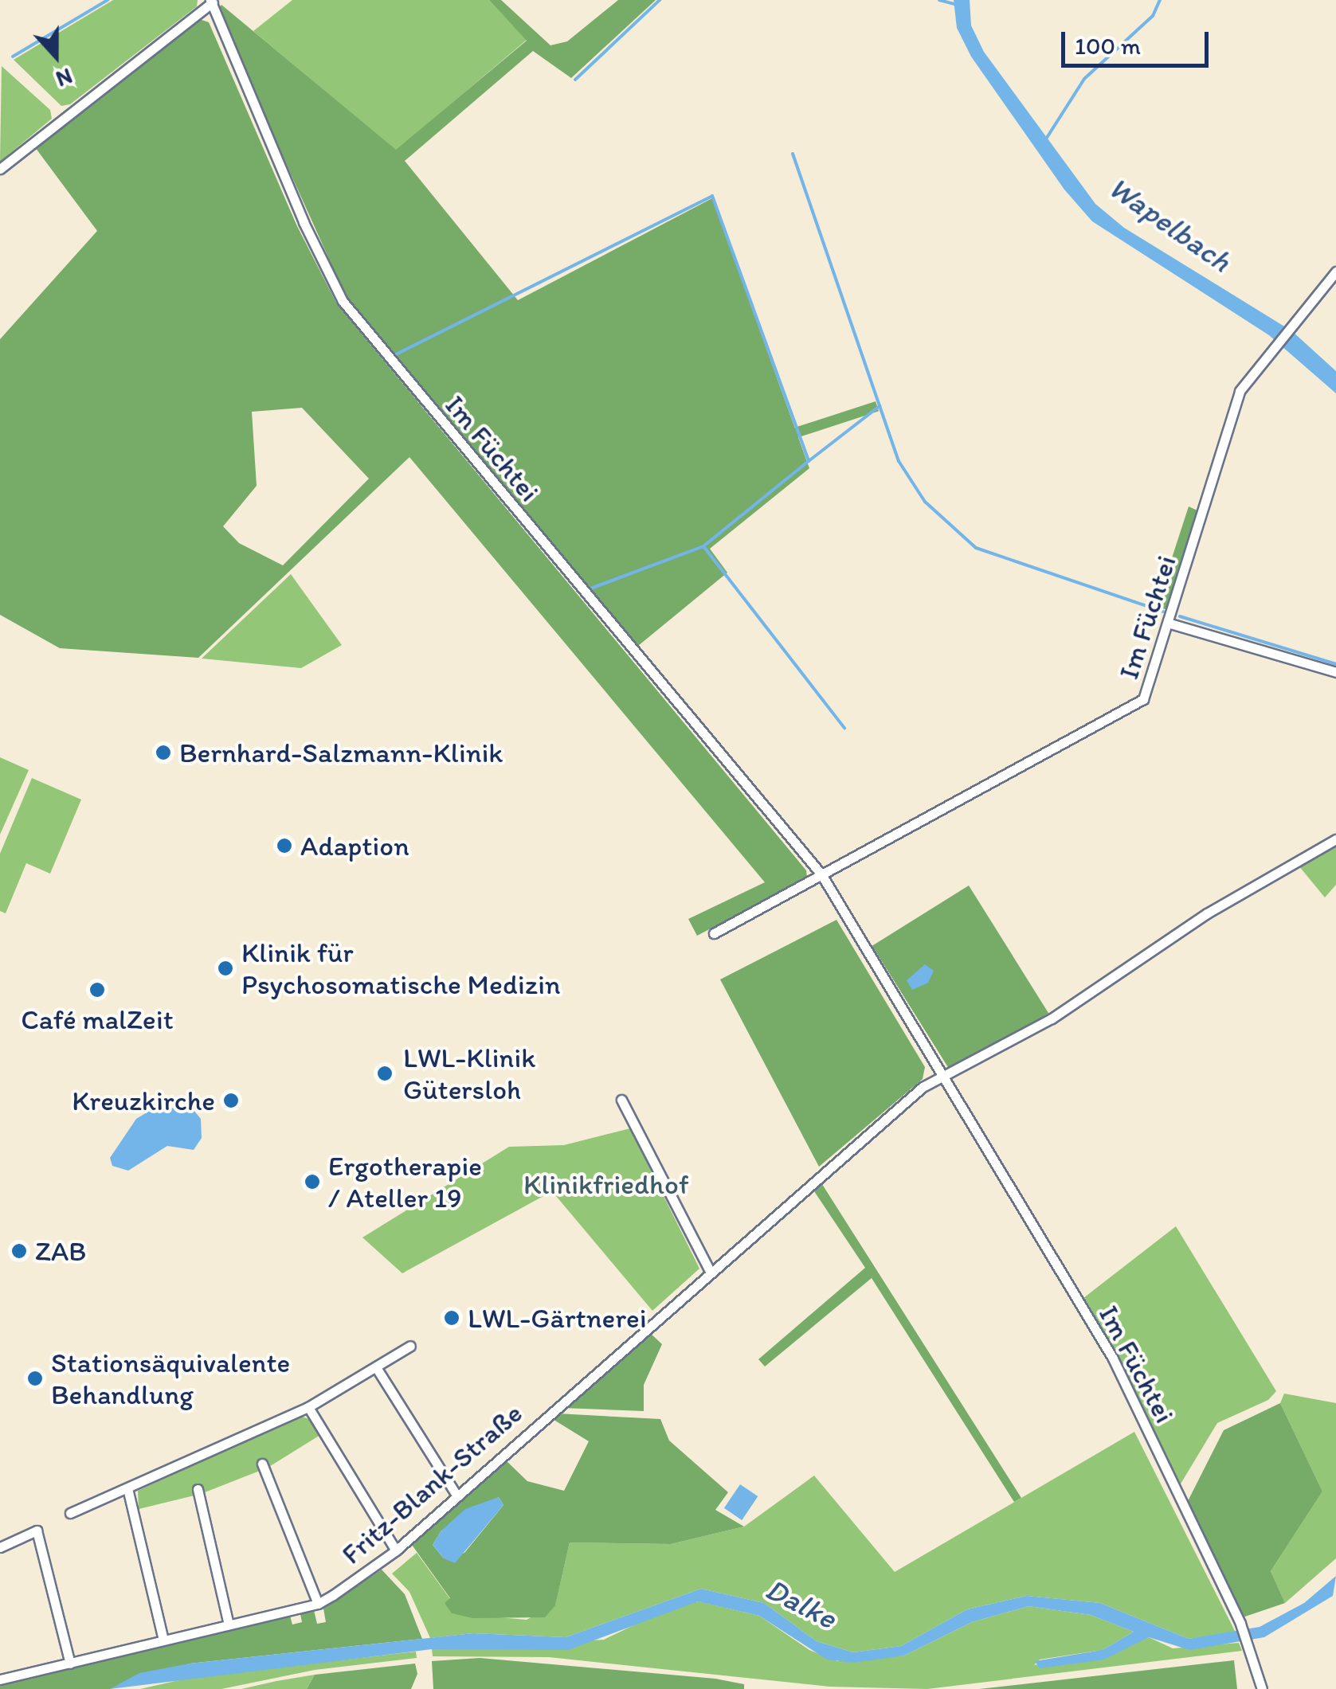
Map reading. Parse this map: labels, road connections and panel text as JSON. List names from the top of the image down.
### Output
{
  "streets": {
    "street": ["Im Füchtei", "Fritz-Blank-Straße"]
  },
  "crossings": [
    ["Im Füchtei", "Fritz-Blank-Straße"]
  ],
  "water": ["Wapelbach", "Dalke"],
  "parks": ["Klinikfriedhof"],
  "places": [
    "Bernhard-Salzmann-Klinik",
    "Adaption",
    "Klinik für Psychosomatische Medizin",
    "Café malZeit",
    "LWL-Klinik Gütersloh",
    "Kreuzkirche",
    "Ergotherapie / Ateller 19",
    "ZAB",
    "LWL-Gärtnerei",
    "Stationsäquivalente Behandlung"
  ],
  "scale_bar": "100 m",
  "north": "bottom"
}
